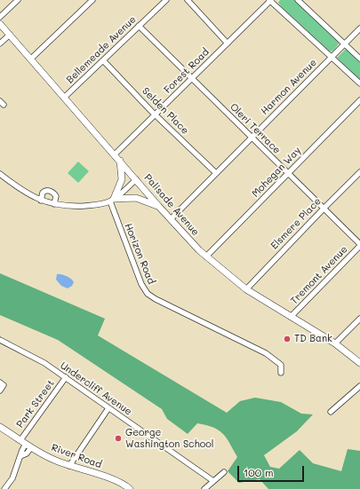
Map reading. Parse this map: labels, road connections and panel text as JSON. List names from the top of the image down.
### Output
{
  "streets": {
    "main road": ["Palisade Avenue", "River Road"],
    "street": [
      "Bellemeade Avenue",
      "Forest Road",
      "Harmon Avenue",
      "Selden Place",
      "Oleri Terrace",
      "Mohegan Way",
      "Elsmere Place",
      "Horizon Road",
      "Tremont Avenue",
      "Undercliff Avenue",
      "Park Street"
    ]
  },
  "crossings": [
    ["Bellemeade Avenue", "Selden Place"],
    ["Bellemeade Avenue", "Oleri Terrace"],
    ["Bellemeade Avenue", "Palisade Avenue"],
    ["Forest Road", "Selden Place"],
    ["Forest Road", "Oleri Terrace"],
    ["Forest Road", "Palisade Avenue"],
    ["Harmon Avenue", "Selden Place"],
    ["Harmon Avenue", "Oleri Terrace"],
    ["Harmon Avenue", "Palisade Avenue"],
    ["Oleri Terrace", "Mohegan Way"],
    ["Oleri Terrace", "Elsmere Place"],
    ["Oleri Terrace", "Tremont Avenue"],
    ["Mohegan Way", "Palisade Avenue"],
    ["Palisade Avenue", "Elsmere Place"],
    ["Palisade Avenue", "Tremont Avenue"],
    ["Undercliff Avenue", "Park Street"],
    ["Park Street", "River Road"]
  ],
  "places": ["TD Bank", "George Washington School"],
  "scale_bar": "100 m"
}
